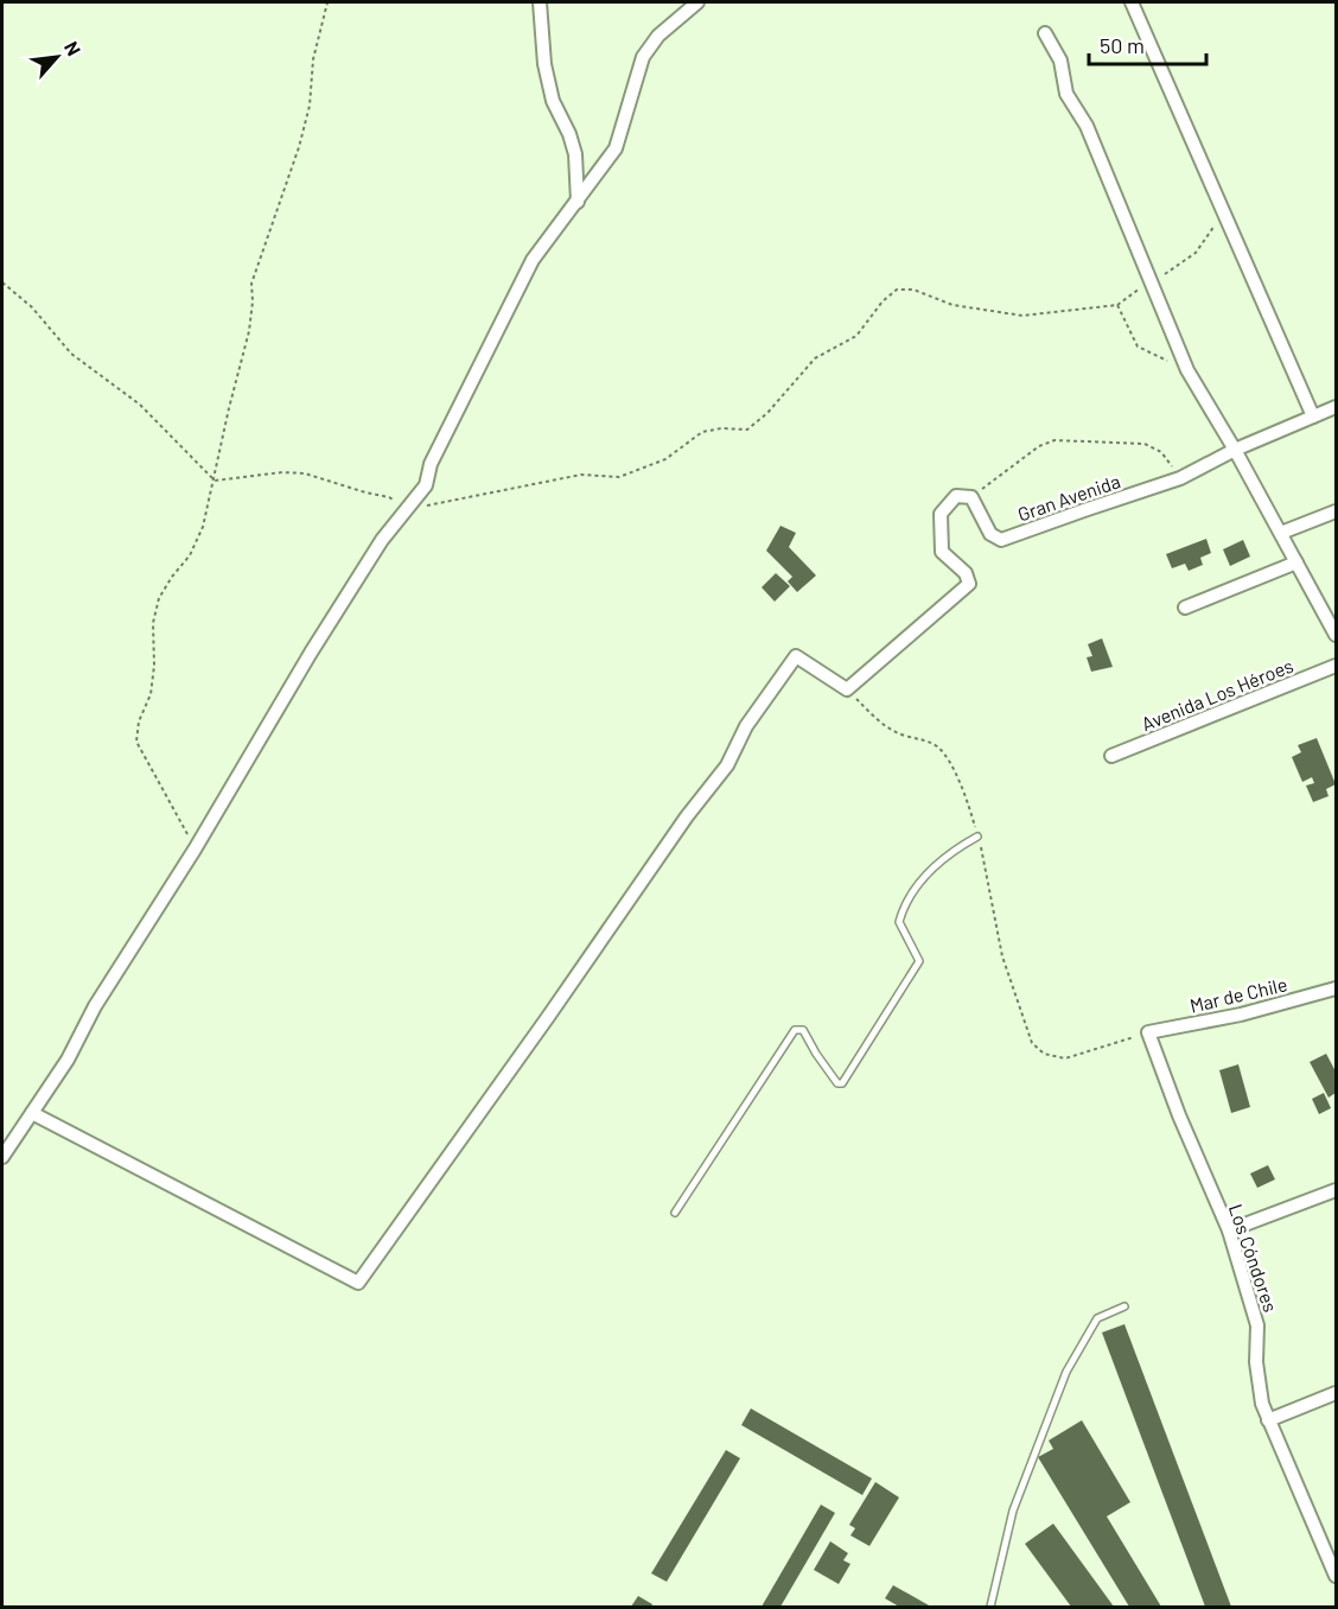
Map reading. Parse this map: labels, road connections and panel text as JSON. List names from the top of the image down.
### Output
{
  "streets": {
    "street": [
      "Gran Avenida",
      "Avenida Los Héroes",
      "Mar de Chile",
      "Los Cóndores"
    ]
  },
  "crossings": [
    ["Mar de Chile", "Los Cóndores"]
  ],
  "scale_bar": "50 m",
  "north": "top right"
}
